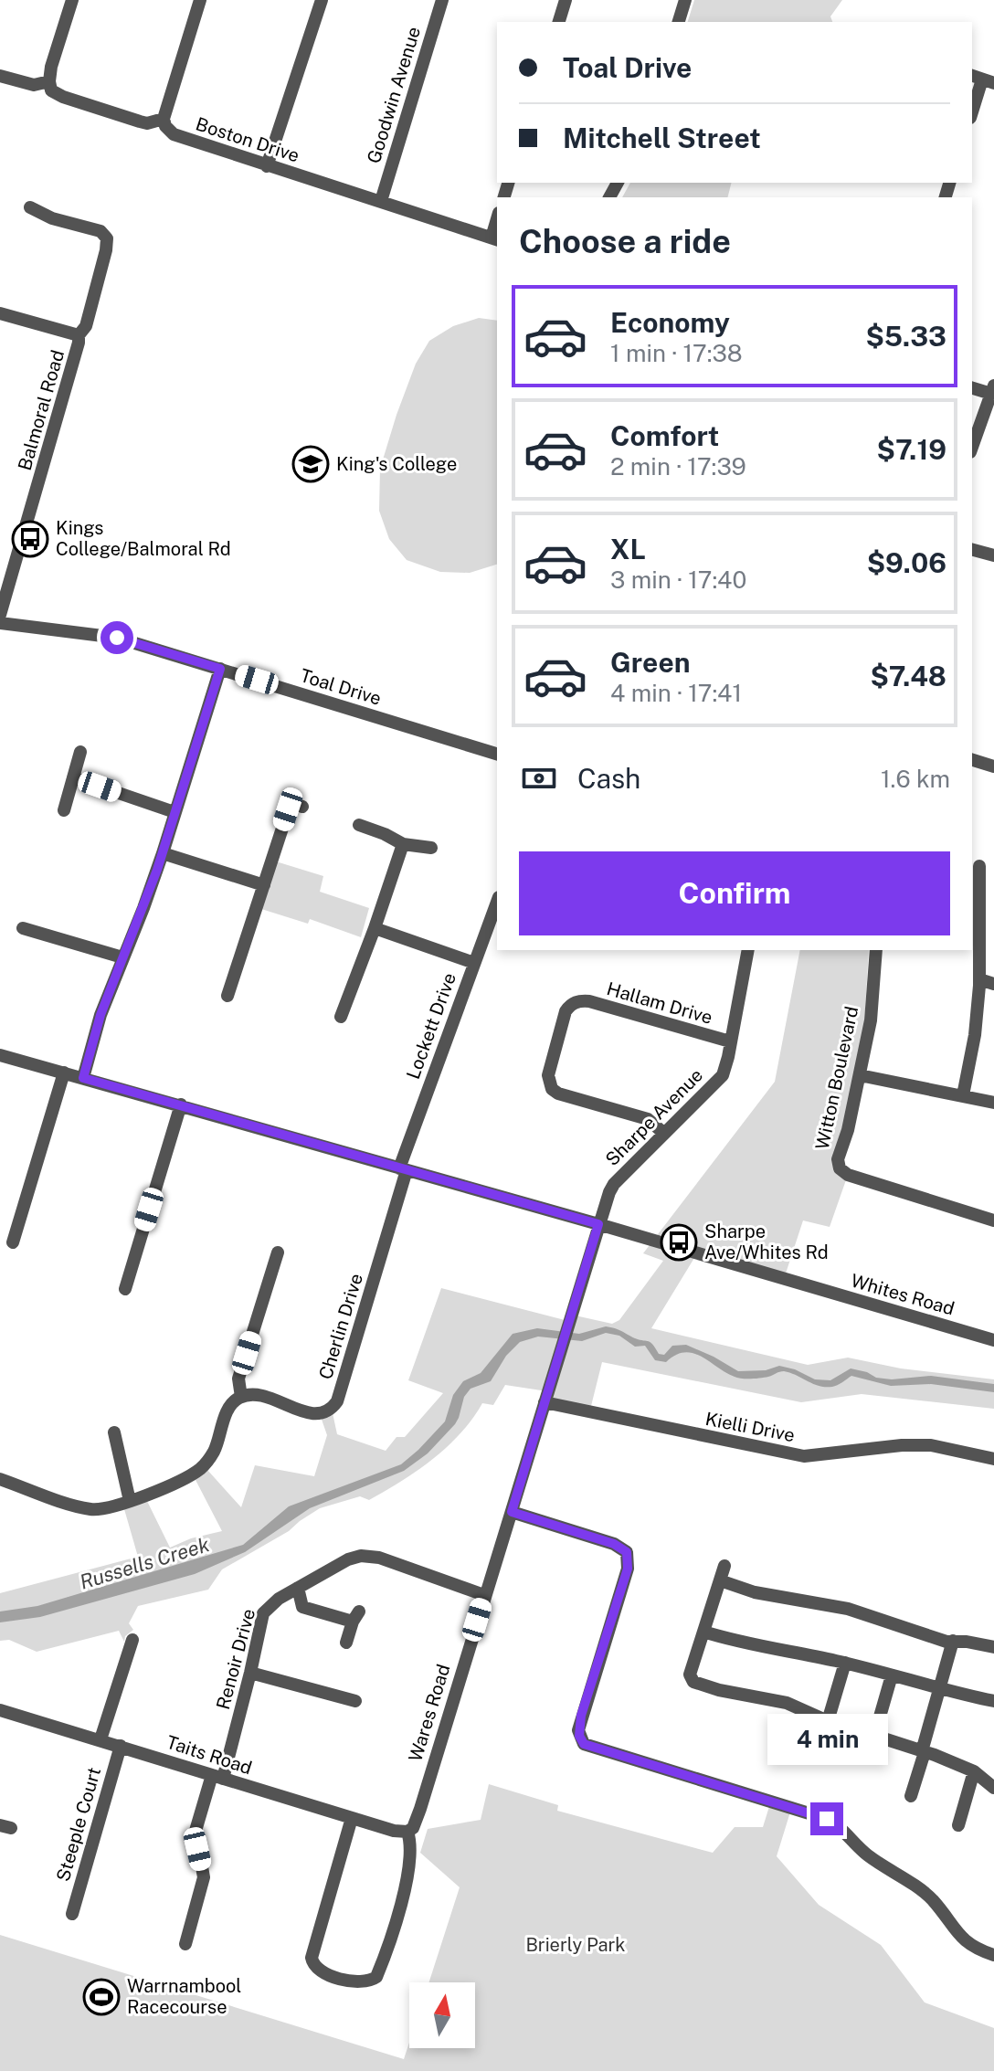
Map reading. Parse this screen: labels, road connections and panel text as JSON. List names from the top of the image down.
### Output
{
  "streets": {
    "street": [
      "Goodwin Avenue",
      "Boston Drive",
      "Balmoral Road",
      "Toal Drive",
      "Hallam Drive",
      "Lockett Drive",
      "Witton Boulevard",
      "Sharpe Avenue",
      "Whites Road",
      "Cherlin Drive",
      "Kielli Drive",
      "Renoir Drive",
      "Wares Road",
      "Taits Road",
      "Steeple Court"
    ]
  },
  "crossings": [
    ["Goodwin Avenue", "Boston Drive"],
    ["Hallam Drive", "Sharpe Avenue"],
    ["Lockett Drive", "Whites Road"],
    ["Lockett Drive", "Cherlin Drive"],
    ["Sharpe Avenue", "Whites Road"],
    ["Sharpe Avenue", "Wares Road"],
    ["Whites Road", "Cherlin Drive"],
    ["Whites Road", "Wares Road"],
    ["Kielli Drive", "Wares Road"],
    ["Renoir Drive", "Wares Road"],
    ["Renoir Drive", "Taits Road"],
    ["Wares Road", "Taits Road"],
    ["Taits Road", "Steeple Court"]
  ],
  "water": ["Russells Creek"],
  "parks": ["Brierly Park"],
  "places": {
    "school or university": ["King's College"],
    "bus stop": ["Kings College/Balmoral Rd", "Sharpe Ave/Whites Rd"],
    "sports": ["Warrnambool Racecourse"]
  },
  "north": "top",
  "page": {
    "banner": ["Toal Drive", "Mitchell Street"],
    "heading": "Choose a ride",
    "list": [
      {
        "name": "Economy",
        "note": "1 min · 17:38",
        "value": "$5.33"
      },
      {
        "name": "Comfort",
        "note": "2 min · 17:39",
        "value": "$7.19"
      },
      {
        "name": "XL",
        "note": "3 min · 17:40",
        "value": "$9.06"
      },
      {
        "name": "Green",
        "note": "4 min · 17:41",
        "value": "$7.48"
      }
    ],
    "pay": ["Cash", "1.6 km"],
    "buttons": "Confirm",
    "bubble": "4 min"
  }
}
